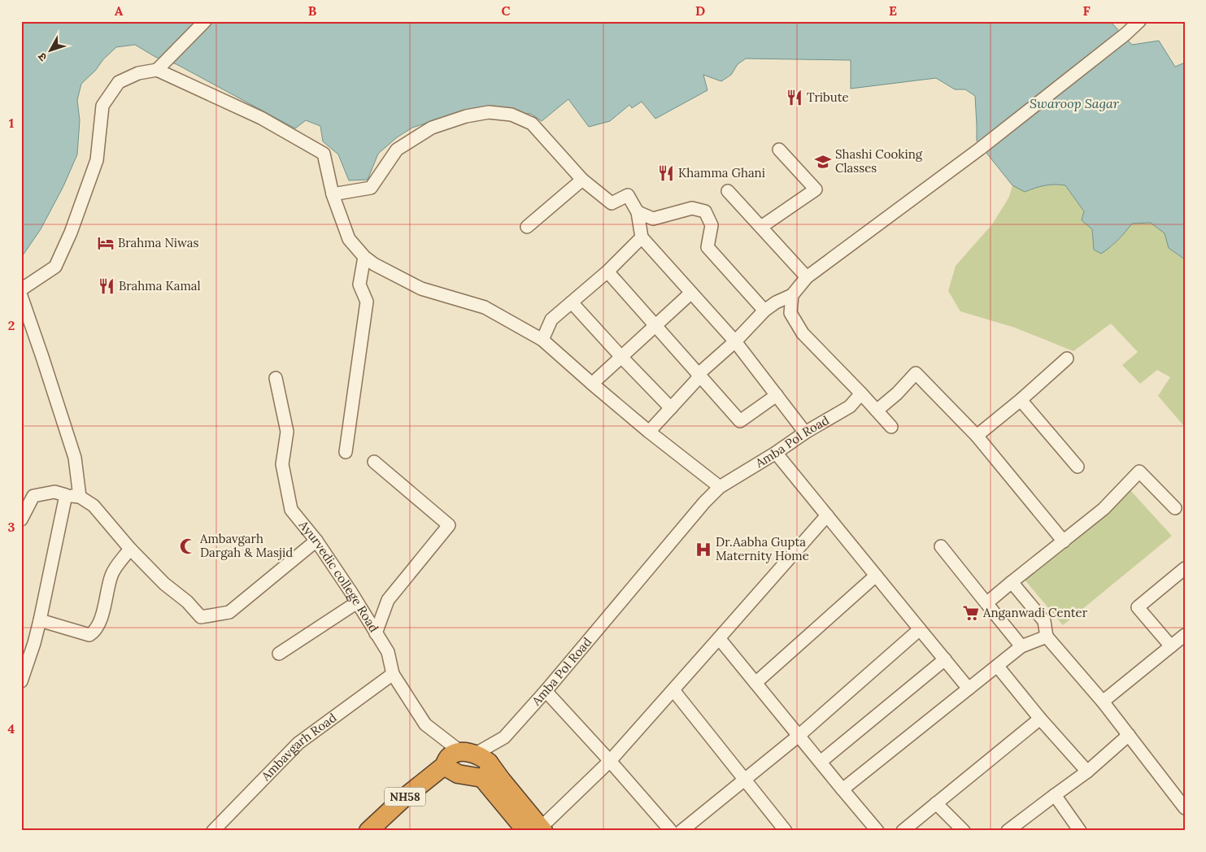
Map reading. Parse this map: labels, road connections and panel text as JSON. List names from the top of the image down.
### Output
{
  "streets": {
    "highway": ["NH58"],
    "street": ["Amba Pol Road", "Ayurvedic college Road", "Ambavgarh Road"]
  },
  "crossings": [
    ["Amba Pol Road", "Ayurvedic college Road"],
    ["Amba Pol Road", "NH58"],
    ["Ayurvedic college Road", "Ambavgarh Road"],
    ["Ayurvedic college Road", "NH58"]
  ],
  "water": ["Swaroop Sagar"],
  "places": {
    "restaurant": ["Tribute", "Khamma Ghani", "Brahma Kamal"],
    "school or university": ["Shashi Cooking Classes"],
    "hotel": ["Brahma Niwas"],
    "mosque": ["Ambavgarh Dargah & Masjid"],
    "hospital": ["Dr.Aabha Gupta Maternity Home"],
    "supermarket": ["Anganwadi Center"]
  },
  "north": "bottom left",
  "grid": {
    "columns": [
      "A",
      "B",
      "C",
      "D",
      "E",
      "F"
    ],
    "rows": [
      "1",
      "2",
      "3",
      "4"
    ]
  }
}
